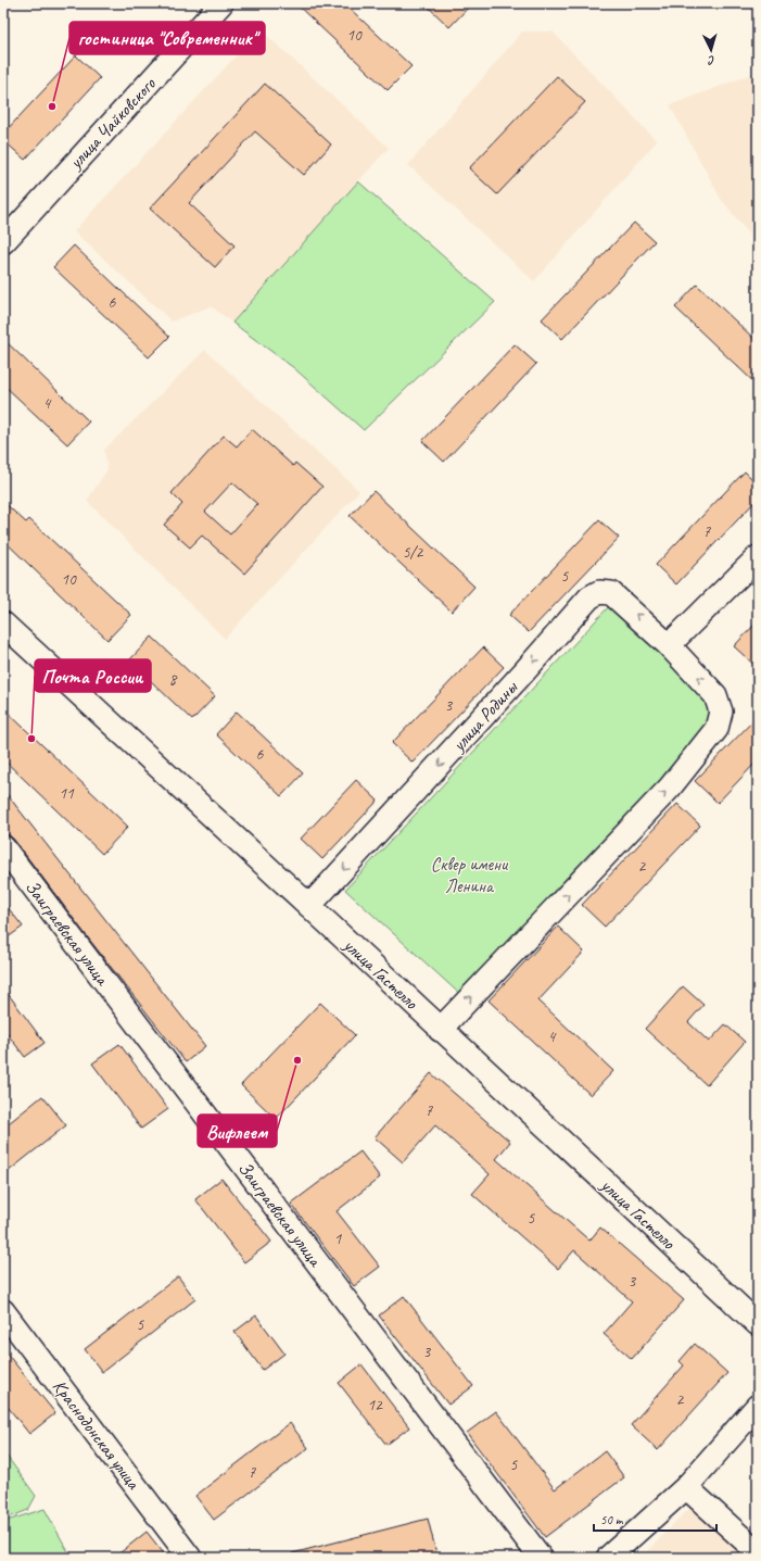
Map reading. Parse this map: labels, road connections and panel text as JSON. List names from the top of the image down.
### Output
{
  "streets": {
    "street": [
      "улица Чайковского",
      "улица Родины",
      "Заиграевская улица",
      "улица Гастелло",
      "Краснодонская улица"
    ]
  },
  "crossings": [
    ["улица Родины", "улица Гастелло"]
  ],
  "parks": ["Сквер имени Ленина"],
  "places": ["гостиница \"Современник\"", "Почта России", "Вифлеем"],
  "house_numbers": [
    "10",
    "6",
    "4",
    "7",
    "5/2",
    "5",
    "10",
    "8",
    "3",
    "6",
    "11",
    "2",
    "4",
    "7",
    "5",
    "1",
    "3",
    "5",
    "3",
    "2",
    "12",
    "5",
    "7"
  ],
  "scale_bar": "50 m",
  "north": "bottom"
}
